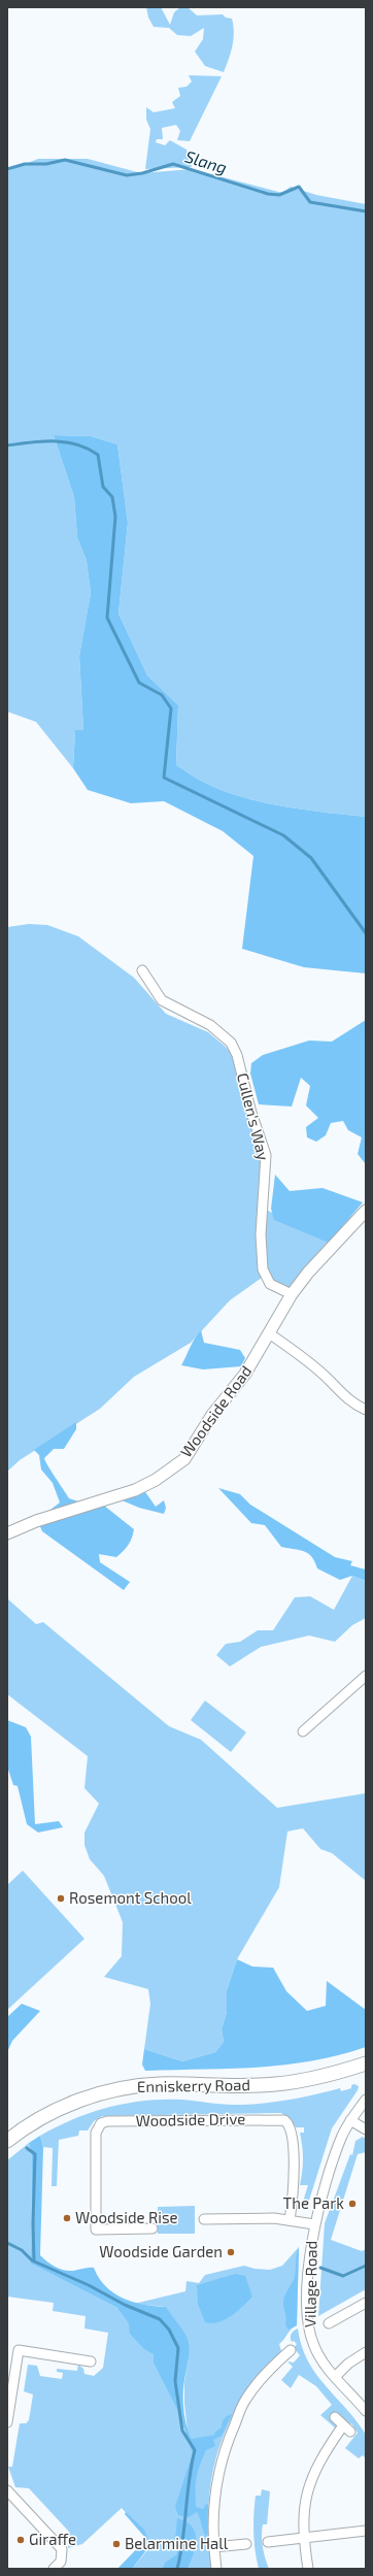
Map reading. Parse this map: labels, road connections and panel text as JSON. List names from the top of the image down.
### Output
{
  "streets": {
    "main road": ["Enniskerry Road"],
    "street": [
      "Cullen's Way",
      "Woodside Road",
      "Woodside Drive",
      "Village Road"
    ]
  },
  "crossings": [
    ["Cullen's Way", "Woodside Road"]
  ],
  "water": ["Slang"],
  "places": [
    "Rosemont School",
    "The Park",
    "Woodside Rise",
    "Woodside Garden",
    "Giraffe",
    "Belarmine Hall"
  ]
}
